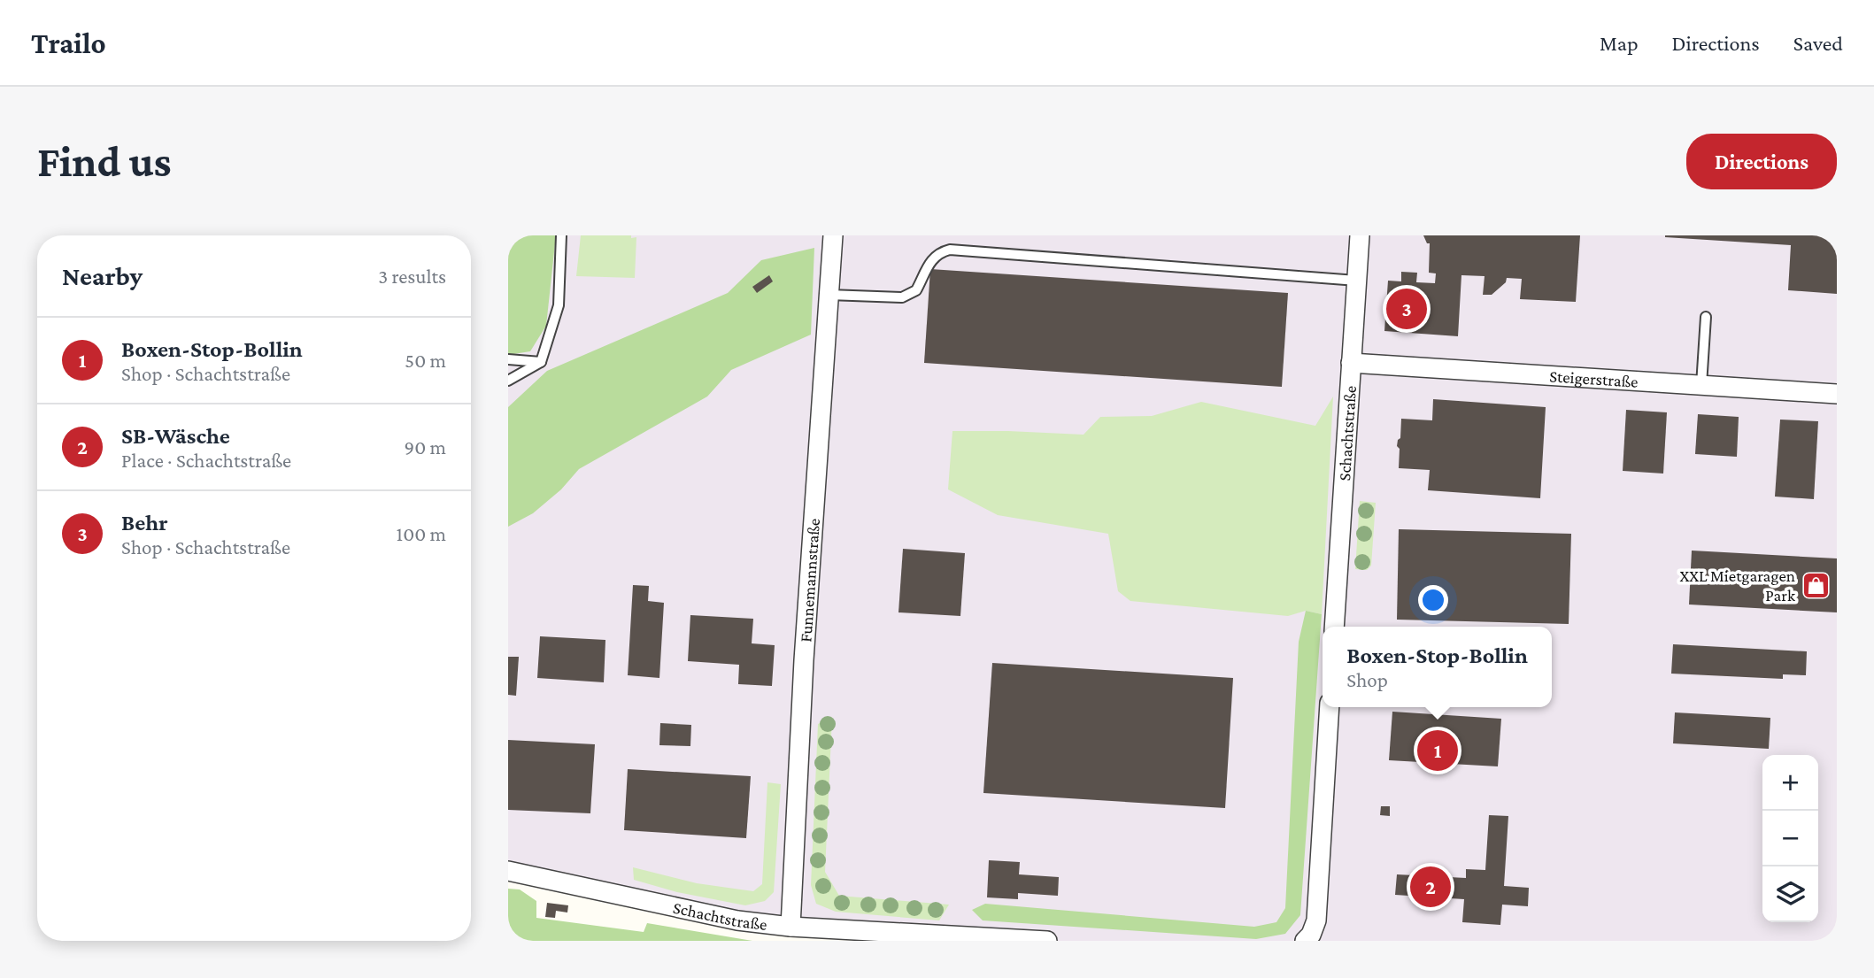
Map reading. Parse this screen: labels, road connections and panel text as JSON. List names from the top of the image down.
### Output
{
  "streets": {
    "street": ["Steigerstraße", "Schachtstraße", "Funnemannstraße"]
  },
  "crossings": [
    ["Steigerstraße", "Schachtstraße"],
    ["Schachtstraße", "Funnemannstraße"]
  ],
  "places": {
    "shop": ["XXL Mietgaragen Park"]
  },
  "page": {
    "header": "Trailo",
    "nav": ["Map", "Directions", "Saved"],
    "buttons": "Directions",
    "title": "Find us",
    "heading": ["Nearby", "3 results"],
    "pins": ["3", "1", "2"],
    "list": [
      {
        "mark": "1",
        "name": "Boxen-Stop-Bollin",
        "note": "Shop · Schachtstraße",
        "value": "50 m"
      },
      {
        "mark": "2",
        "name": "SB-Wäsche",
        "note": "Place · Schachtstraße",
        "value": "90 m"
      },
      {
        "mark": "3",
        "name": "Behr",
        "note": "Shop · Schachtstraße",
        "value": "100 m"
      }
    ],
    "popup": ["Boxen-Stop-Bollin", "Shop"],
    "map_buttons": ["+", "−"]
  }
}
